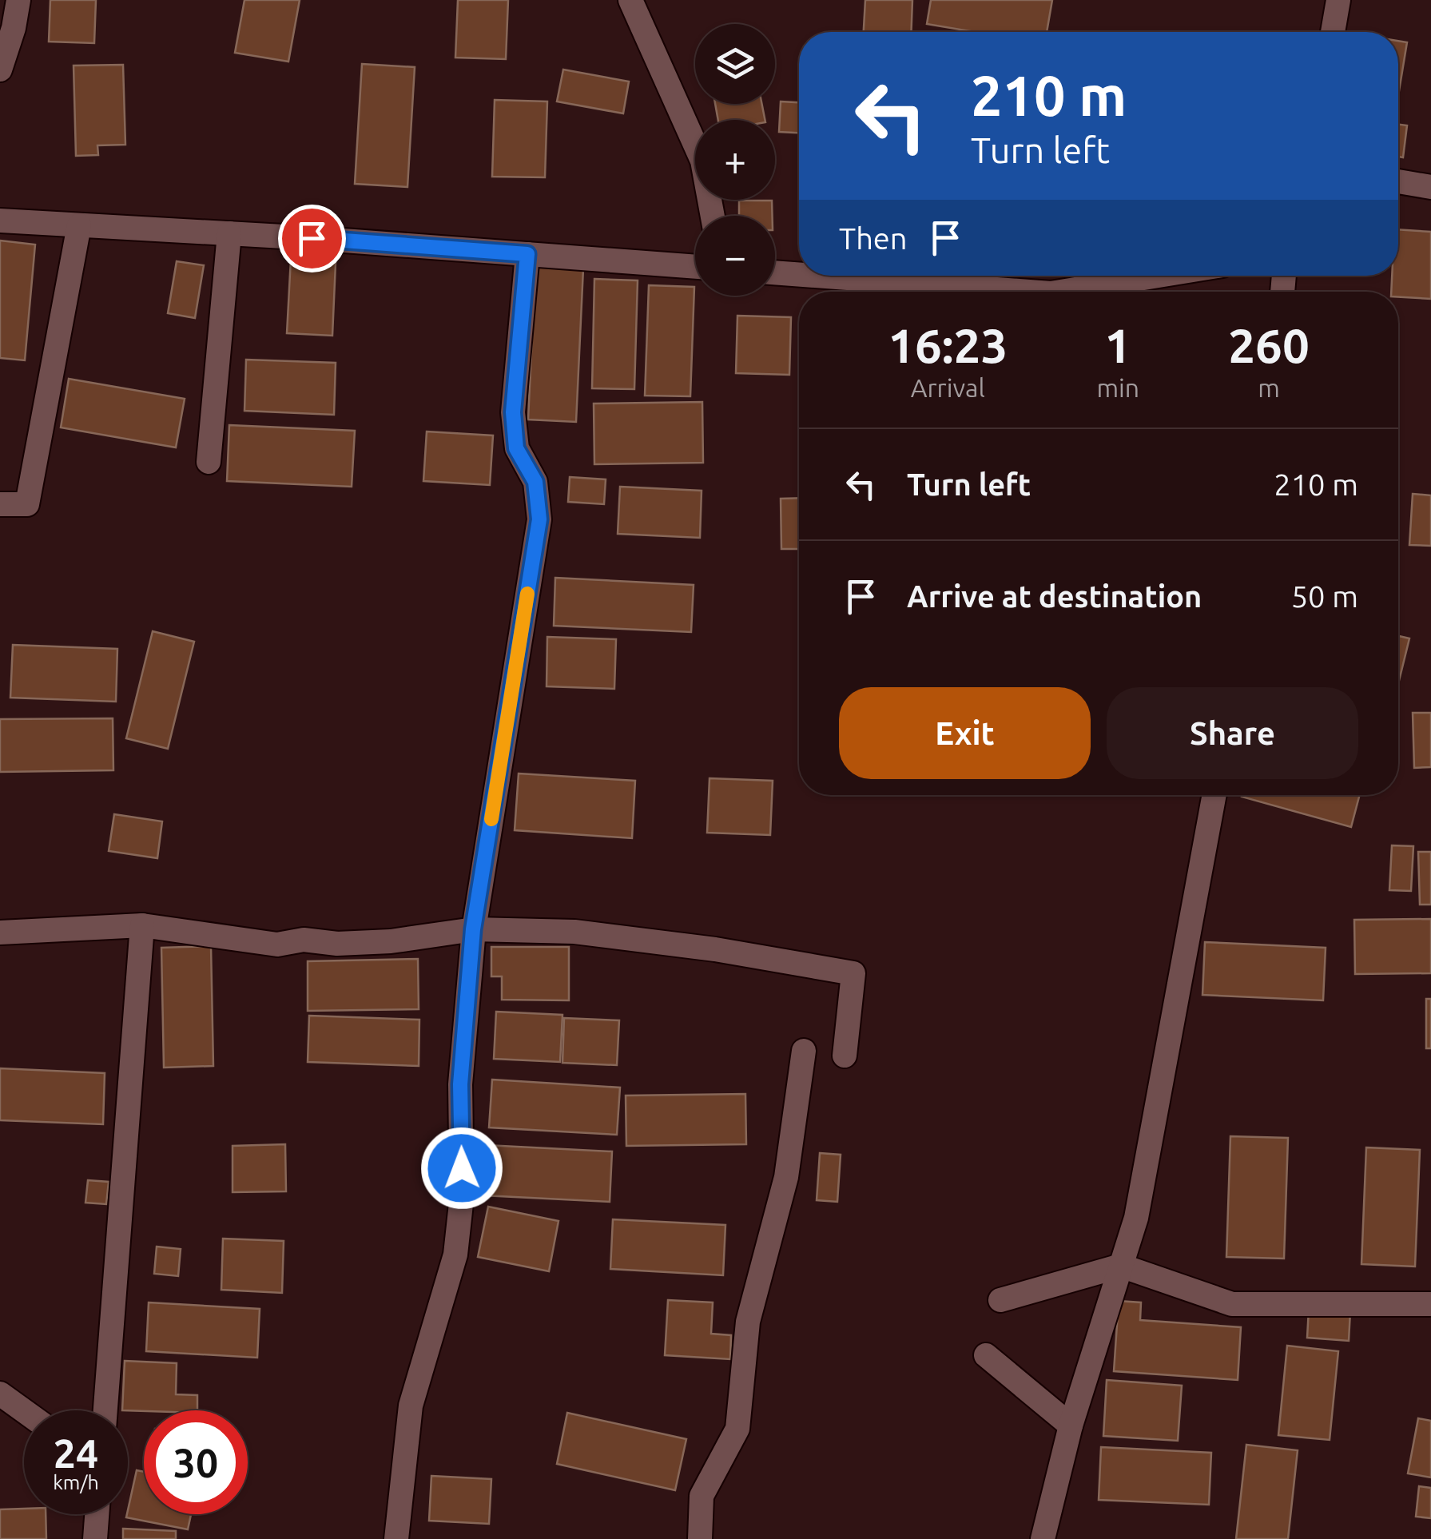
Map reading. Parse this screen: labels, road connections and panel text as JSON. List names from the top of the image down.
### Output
{
  "page": {
    "map_buttons": ["+", "−"],
    "turn": ["210 m", "Turn left"],
    "then": "Then",
    "eta": [
      "16:23",
      "Arrival",
      "1",
      "min",
      "260",
      "m"
    ],
    "list": [
      {
        "name": "Turn left",
        "value": "210 m"
      },
      {
        "name": "Arrive at destination",
        "value": "50 m"
      }
    ],
    "buttons": ["Exit", "Share"],
    "speed": "24 km/h",
    "limit": "30"
  }
}
